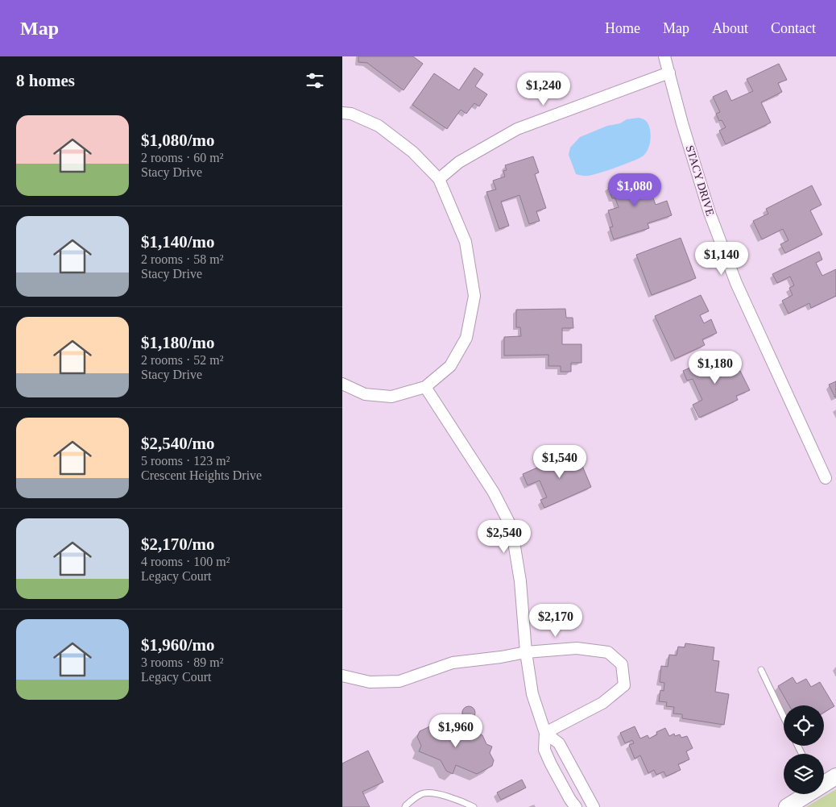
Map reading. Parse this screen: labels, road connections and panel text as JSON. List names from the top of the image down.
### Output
{
  "streets": {
    "street": ["STACY DRIVE"]
  },
  "page": {
    "header": "Map",
    "nav": [
      "Home",
      "Map",
      "About",
      "Contact"
    ],
    "heading": "8 homes",
    "price": [
      "$1,240",
      "$1,080",
      "$1,140",
      "$1,180",
      "$1,540",
      "$2,540",
      "$2,170",
      "$1,960"
    ],
    "list": [
      {
        "name": "$1,080/mo",
        "note": "2 rooms · 60 m² · Stacy Drive"
      },
      {
        "name": "$1,140/mo",
        "note": "2 rooms · 58 m² · Stacy Drive"
      },
      {
        "name": "$1,180/mo",
        "note": "2 rooms · 52 m² · Stacy Drive"
      },
      {
        "name": "$2,540/mo",
        "note": "5 rooms · 123 m² · Crescent Heights Drive"
      },
      {
        "name": "$2,170/mo",
        "note": "4 rooms · 100 m² · Legacy Court"
      },
      {
        "name": "$1,960/mo",
        "note": "3 rooms · 89 m² · Legacy Court"
      }
    ]
  }
}
